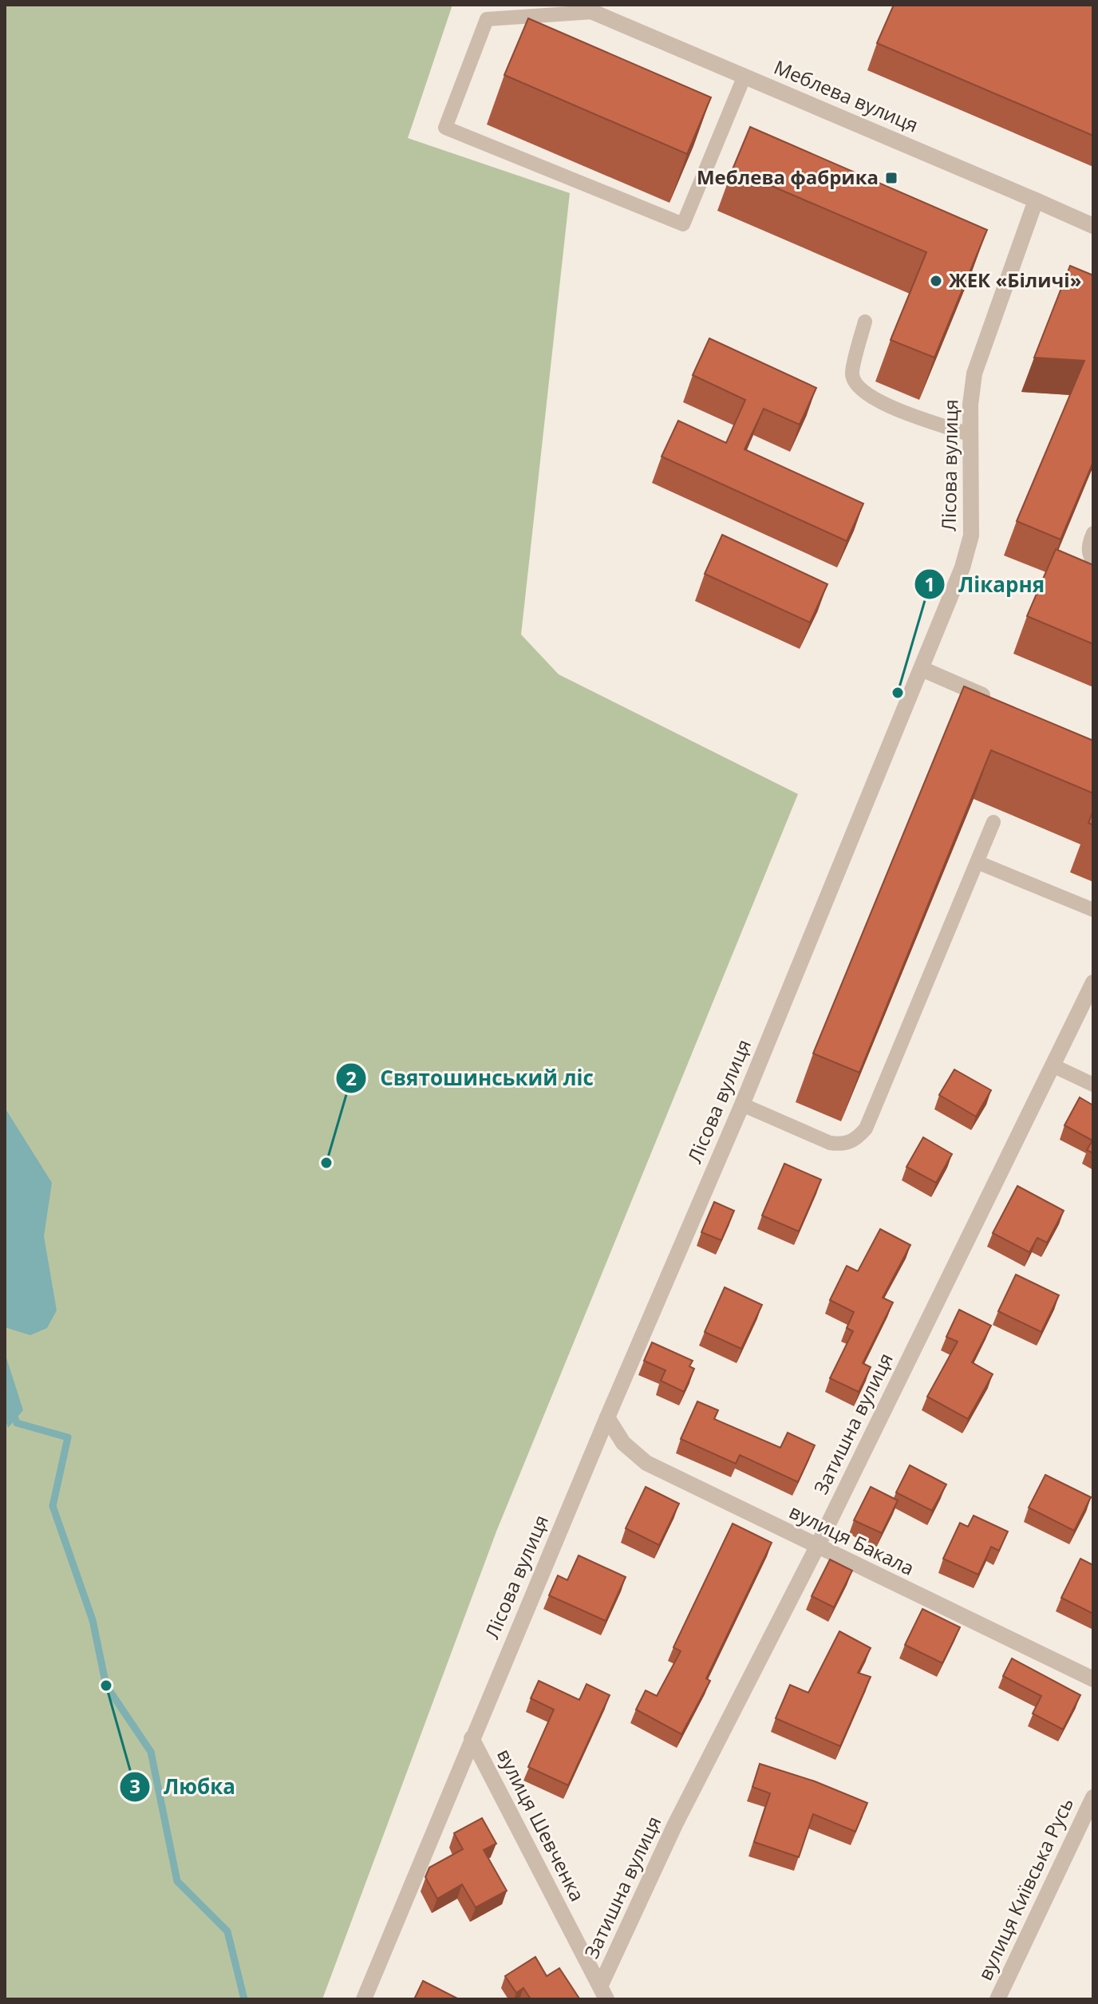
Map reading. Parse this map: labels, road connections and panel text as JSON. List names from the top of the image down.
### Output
{
  "streets": {
    "street": [
      "Меблева вулиця",
      "Лісова вулиця",
      "Затишна вулиця",
      "вулиця Бакала",
      "вулиця Шевченка",
      "вулиця Київська Русь"
    ]
  },
  "crossings": [
    ["Меблева вулиця", "Лісова вулиця"],
    ["Лісова вулиця", "вулиця Бакала"],
    ["Лісова вулиця", "вулиця Шевченка"],
    ["Затишна вулиця", "вулиця Бакала"],
    ["Затишна вулиця", "вулиця Шевченка"]
  ],
  "places": {
    "transit": ["Меблева фабрика"],
    "other": [
      "ЖЕК «Біличі»",
      "Лікарня",
      "Святошинський ліс",
      "Любка"
    ]
  }
}
